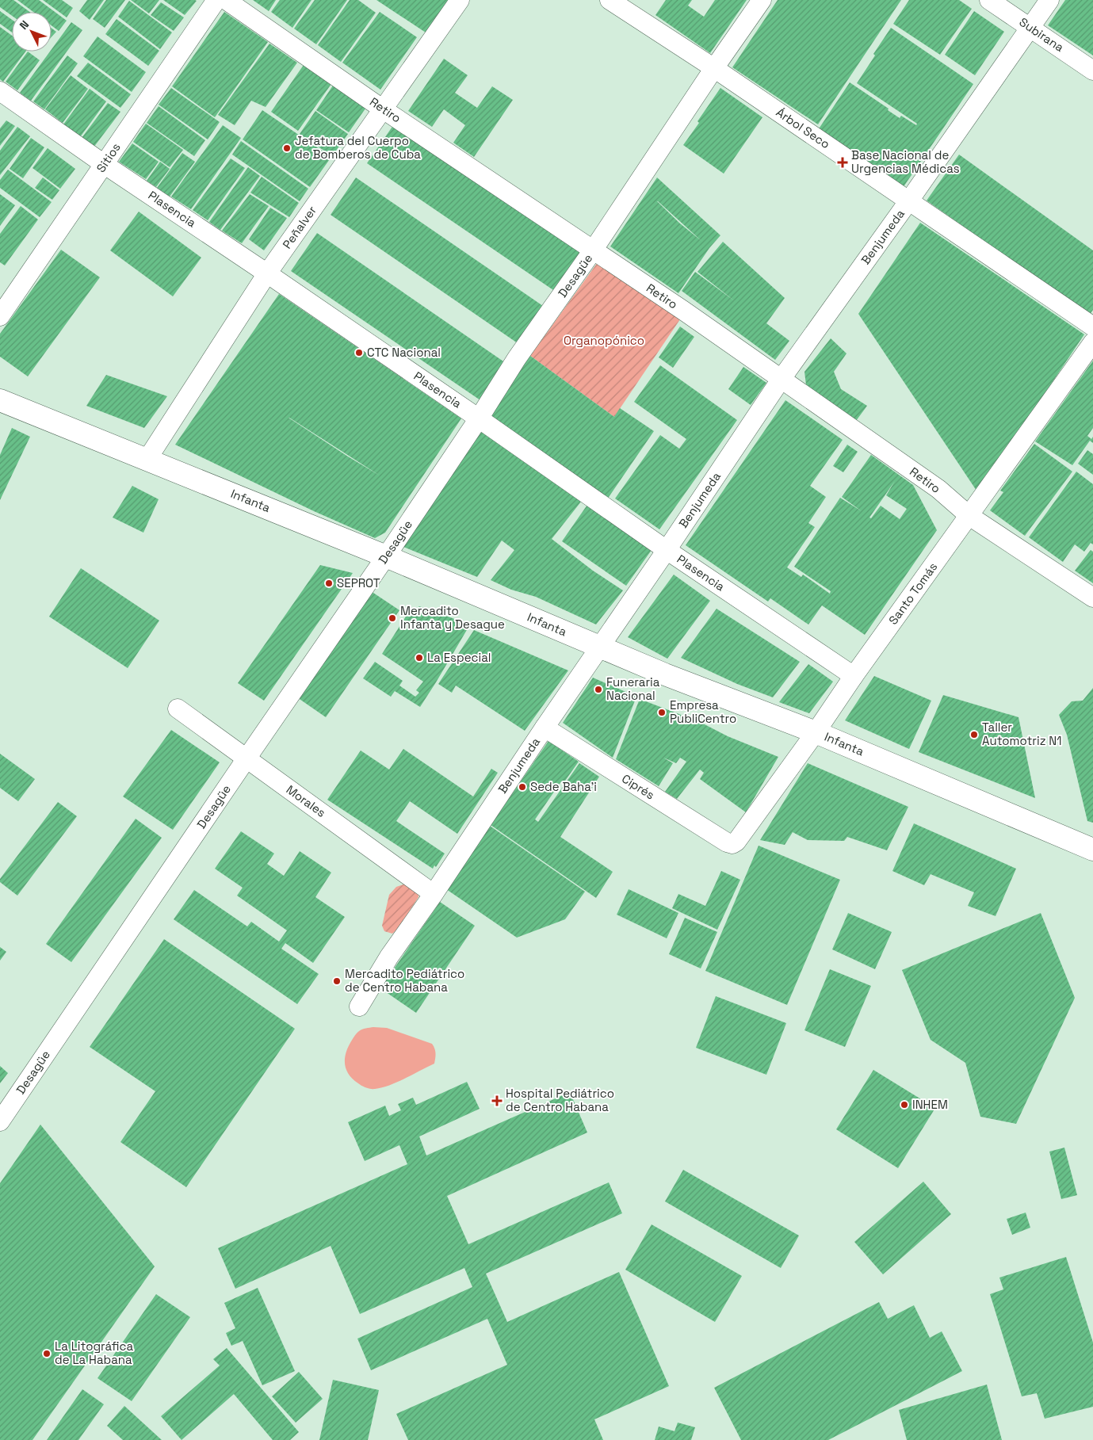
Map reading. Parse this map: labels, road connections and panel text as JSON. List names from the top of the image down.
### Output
{
  "streets": {
    "main road": ["Infanta"],
    "street": [
      "Subirana",
      "Retiro",
      "Árbol Seco",
      "Sitios",
      "Plasencia",
      "Peñalver",
      "Benjumeda",
      "Desagüe",
      "Santo Tomás",
      "Ciprés",
      "Morales"
    ]
  },
  "crossings": [
    ["Subirana", "Benjumeda"],
    ["Retiro", "Peñalver"],
    ["Retiro", "Benjumeda"],
    ["Retiro", "Desagüe"],
    ["Retiro", "Santo Tomás"],
    ["Árbol Seco", "Benjumeda"],
    ["Árbol Seco", "Desagüe"],
    ["Sitios", "Plasencia"],
    ["Plasencia", "Peñalver"],
    ["Plasencia", "Benjumeda"],
    ["Plasencia", "Desagüe"],
    ["Plasencia", "Santo Tomás"],
    ["Peñalver", "Infanta"],
    ["Benjumeda", "Infanta"],
    ["Benjumeda", "Ciprés"],
    ["Benjumeda", "Morales"],
    ["Desagüe", "Infanta"],
    ["Desagüe", "Morales"],
    ["Infanta", "Santo Tomás"],
    ["Santo Tomás", "Ciprés"]
  ],
  "parks": ["Organopónico"],
  "places": {
    "other": [
      "Jefatura del Cuerpo de Bomberos de Cuba",
      "CTC Nacional",
      "SEPROT",
      "Mercadito Infanta y Desague",
      "La Especial",
      "Funeraria Nacional",
      "Empresa PubliCentro",
      "Taller Automotriz N1",
      "Sede Baha’i",
      "Mercadito Pediátrico de Centro Habana",
      "INHEM",
      "La Litográfica de La Habana"
    ],
    "health": ["Base Nacional de Urgencias Médicas", "Hospital Pediátrico de Centro Habana"]
  },
  "north": "top left"
}
